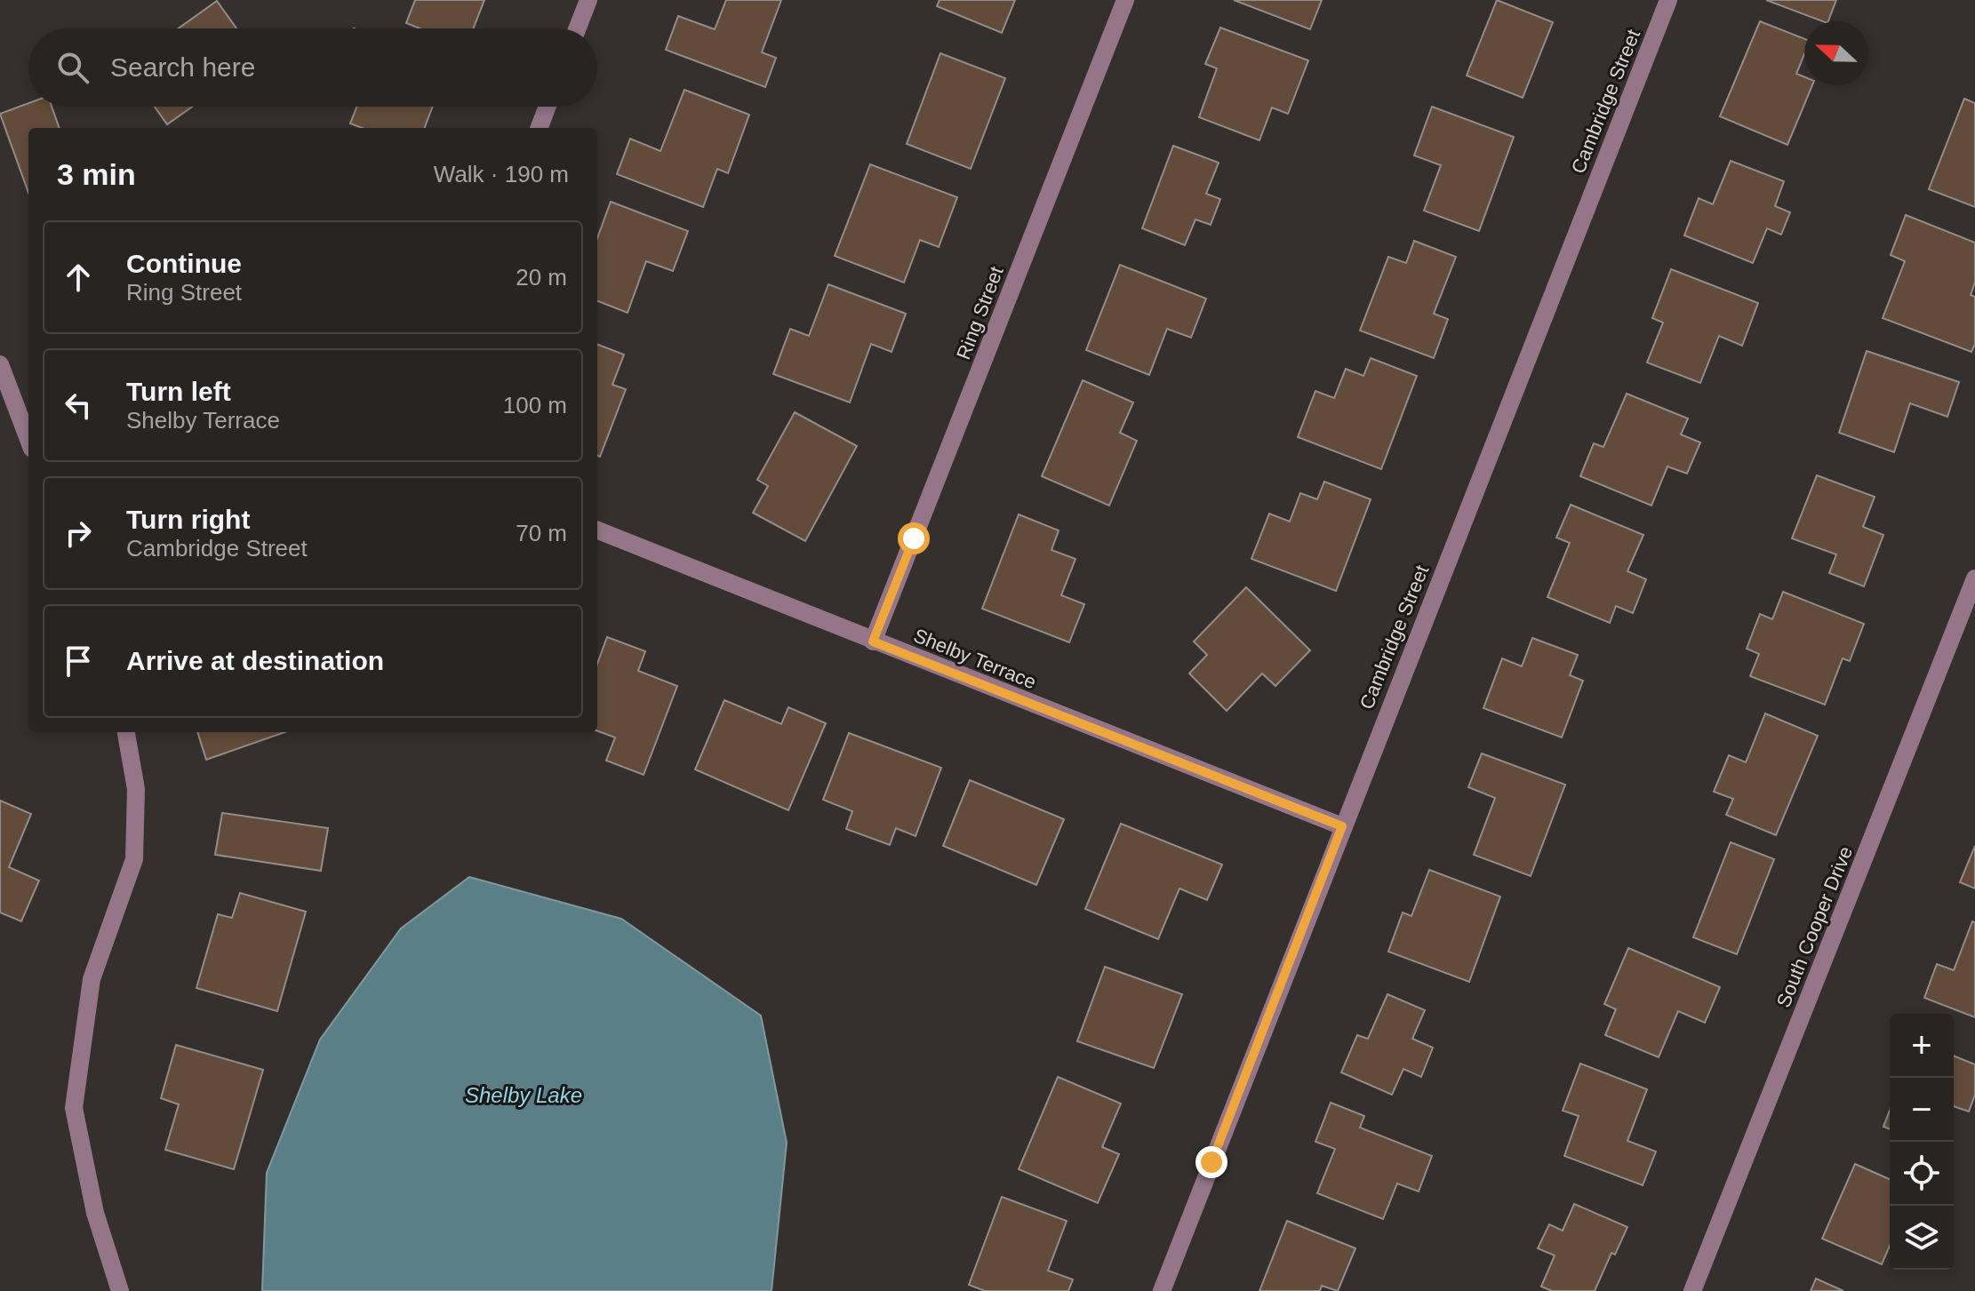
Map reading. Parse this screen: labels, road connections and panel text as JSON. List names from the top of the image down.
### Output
{
  "streets": {
    "street": [
      "Cambridge Street",
      "Ring Street",
      "Shelby Terrace",
      "South Cooper Drive"
    ]
  },
  "crossings": [
    ["Cambridge Street", "Shelby Terrace"],
    ["Ring Street", "Shelby Terrace"]
  ],
  "water": ["Shelby Lake"],
  "north": "left",
  "page": {
    "search": "Search here",
    "heading": ["3 min", "Walk · 190 m"],
    "list": [
      ["Continue", "Ring Street", "20 m"],
      ["Turn left", "Shelby Terrace", "100 m"],
      ["Turn right", "Cambridge Street", "70 m"],
      "Arrive at destination"
    ],
    "map_buttons": ["+", "−"]
  }
}
